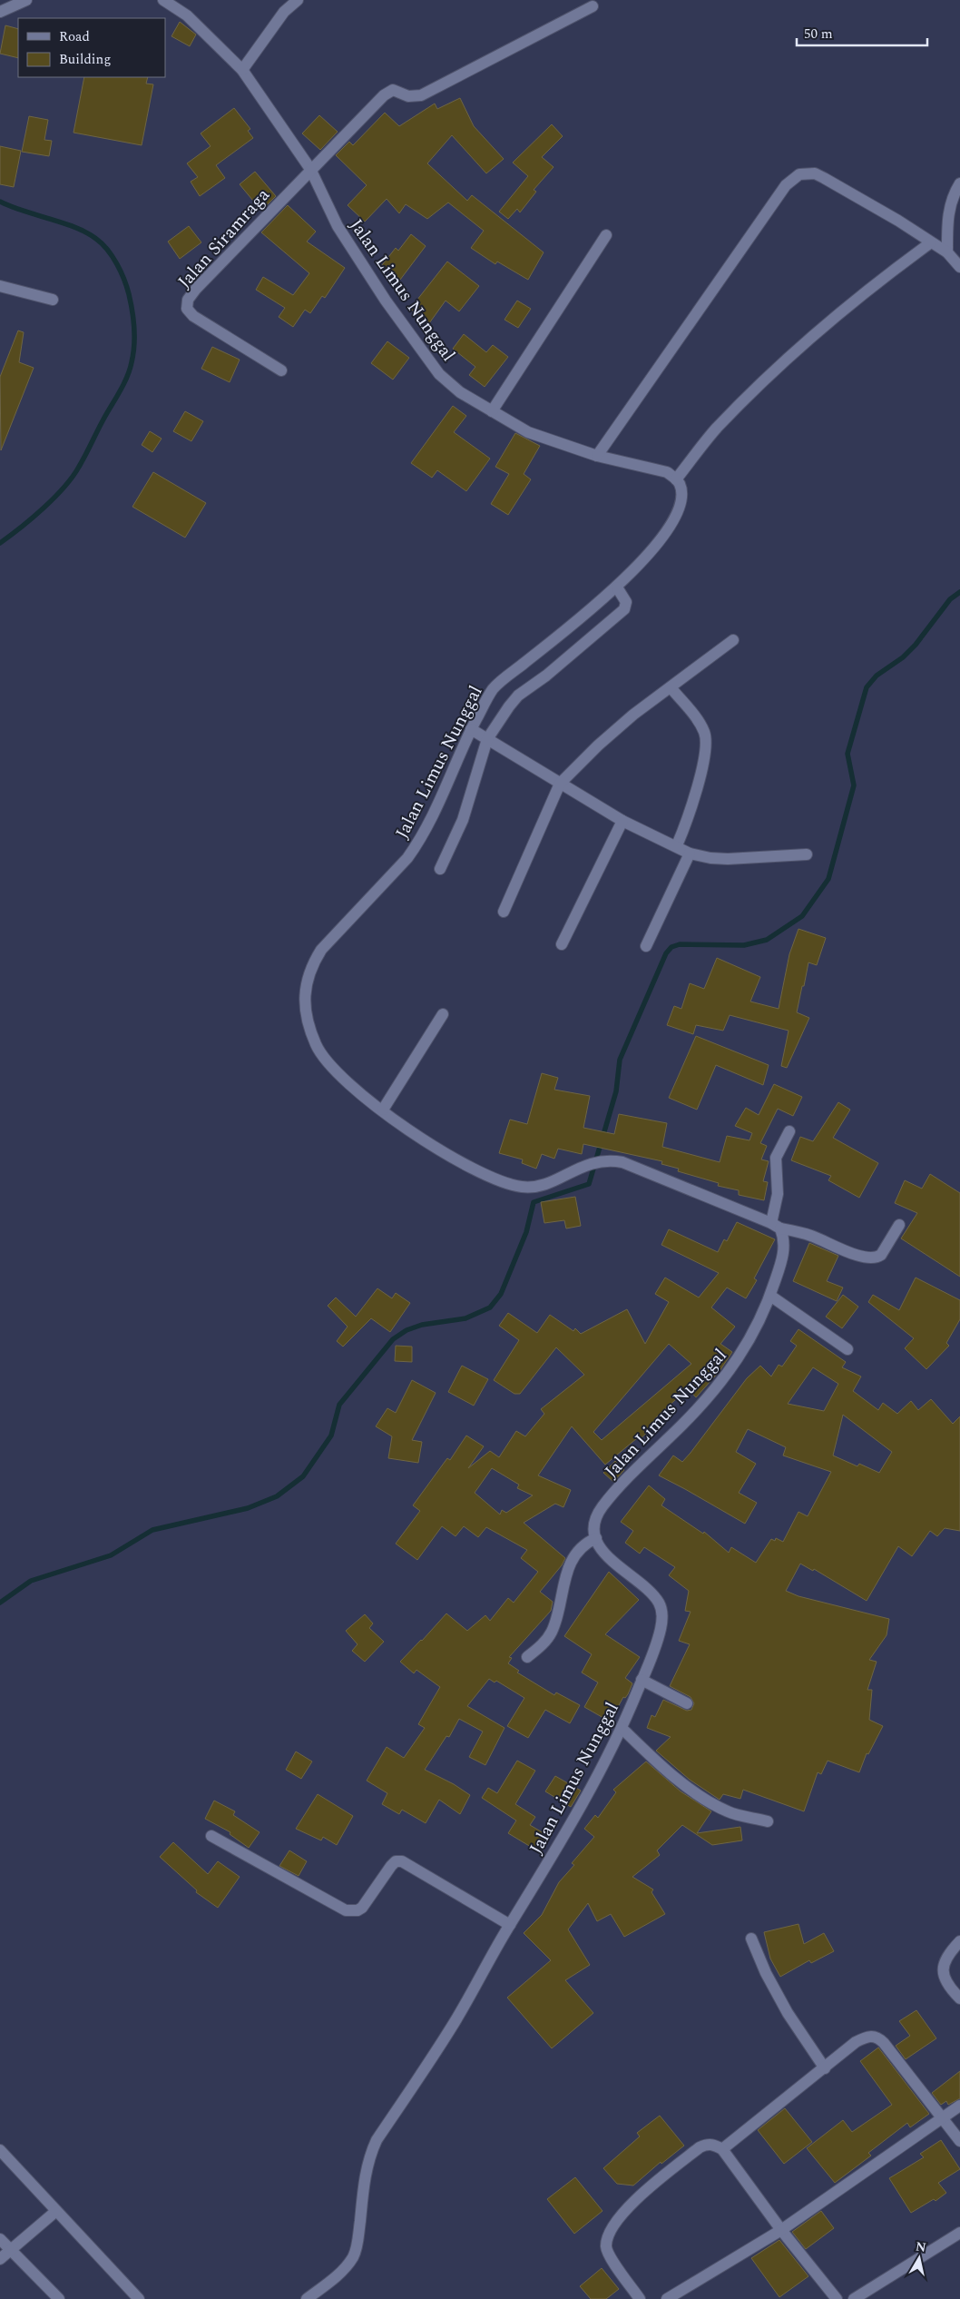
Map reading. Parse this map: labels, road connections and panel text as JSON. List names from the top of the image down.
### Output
{
  "streets": {
    "street": ["Jalan Siramraga", "Jalan Limus Nunggal"]
  },
  "crossings": [
    ["Jalan Siramraga", "Jalan Limus Nunggal"]
  ],
  "legend": ["Road", "Building"],
  "scale_bar": "50 m",
  "north": "top"
}
